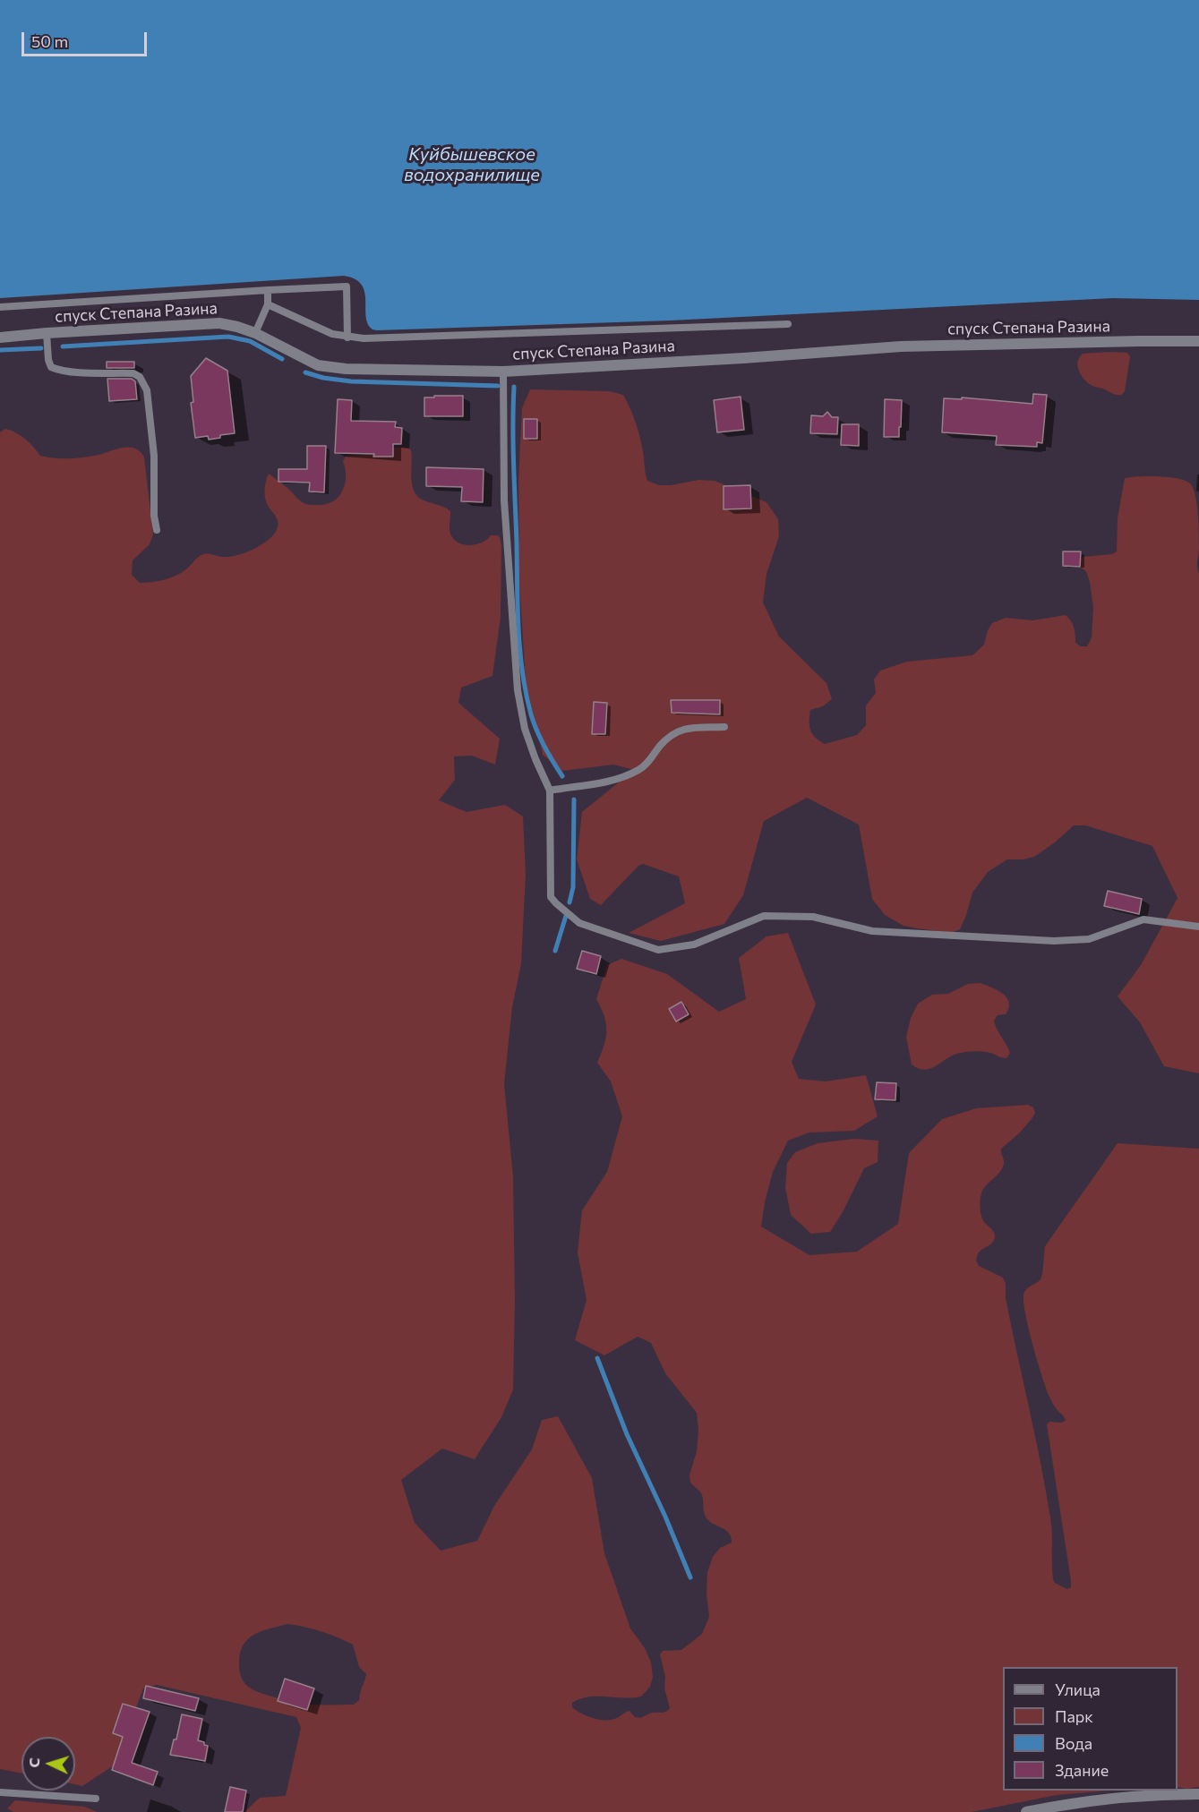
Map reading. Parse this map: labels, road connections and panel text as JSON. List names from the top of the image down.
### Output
{
  "streets": {
    "street": ["спуск Степана Разина"]
  },
  "water": ["Куйбышевское водохранилище"],
  "legend": [
    "Улица",
    "Парк",
    "Вода",
    "Здание"
  ],
  "scale_bar": "50 m",
  "north": "left"
}
